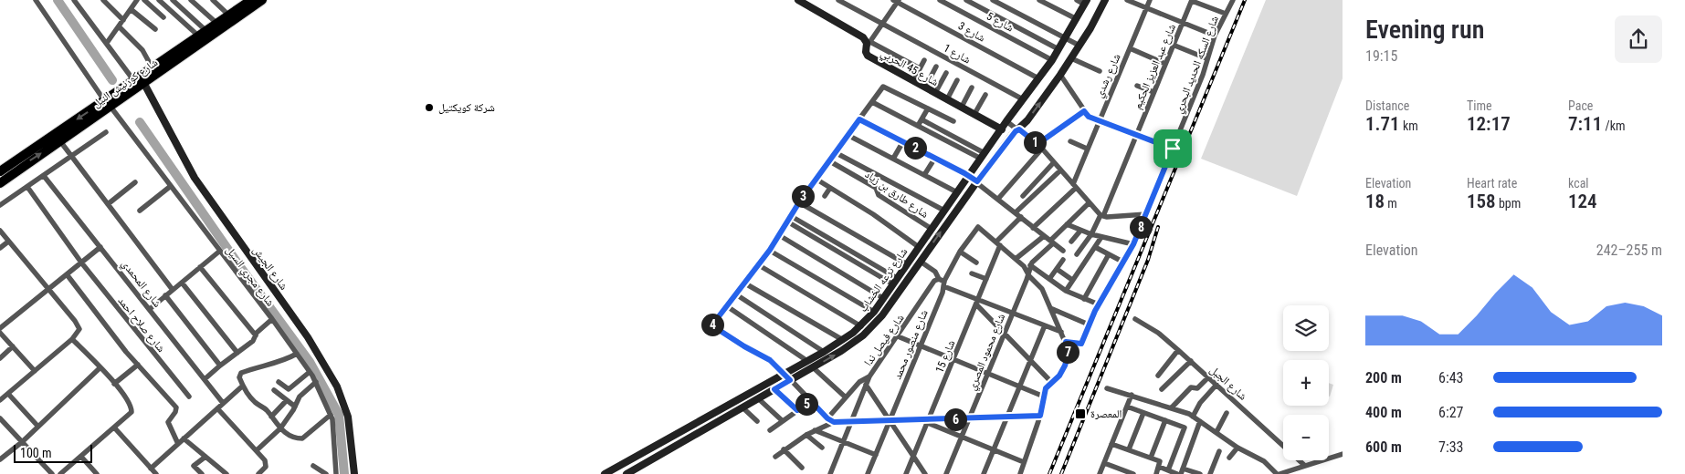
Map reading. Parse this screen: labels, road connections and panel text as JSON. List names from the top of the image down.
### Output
{
  "streets": {
    "highway": ["شارع كورنيش النيل"],
    "street": [
      "شارع 5",
      "شارع 3",
      "شارع 1",
      "شارع السكه الحديد البحري",
      "شارع عبد العزيز الحكيم",
      "شارع 45 الحربي",
      "شارع رشدي",
      "شارع طارق بن زياد",
      "شارع الجيش",
      "شارع مجري السيل",
      "شارع ترعه الخشاب",
      "شارع المحمدي",
      "شارع صلاح احمد",
      "شارع فيصل ندا",
      "شارع منصور محمد",
      "شارع محمود المصري",
      "شارع 15",
      "شارع الجبل"
    ]
  },
  "crossings": [
    ["شارع 5", "شارع ترعه الخشاب"],
    ["شارع 3", "شارع ترعه الخشاب"],
    ["شارع 1", "شارع ترعه الخشاب"],
    ["شارع 45 الحربي", "شارع ترعه الخشاب"],
    ["شارع كورنيش النيل", "شارع الجيش"],
    ["شارع كورنيش النيل", "شارع مجري السيل"],
    ["شارع طارق بن زياد", "شارع ترعه الخشاب"],
    ["شارع فيصل ندا", "شارع منصور محمد"],
    ["شارع منصور محمد", "شارع 15"]
  ],
  "places": {
    "other": ["شركة كويكتيل"],
    "transit": ["المعصرة"]
  },
  "scale_bar": "100 m",
  "page": {
    "heading": ["Evening run", "19:15"],
    "stats": [
      ["Distance", "1.71 km"],
      ["Time", "12:17"],
      ["Pace", "7:11 /km"],
      ["Elevation", "18 m"],
      ["Heart rate", "158 bpm"],
      ["kcal", "124"]
    ],
    "pins": [
      "1",
      "2",
      "3",
      "8",
      "4",
      "7",
      "5",
      "6"
    ],
    "chart": ["Elevation", "242–255 m"],
    "map_buttons": ["+", "−"],
    "list": [
      {
        "name": "200 m",
        "note": "6:43"
      },
      {
        "name": "400 m",
        "note": "6:27"
      },
      {
        "name": "600 m",
        "note": "7:33"
      }
    ],
    "scale": "100 m"
  }
}
